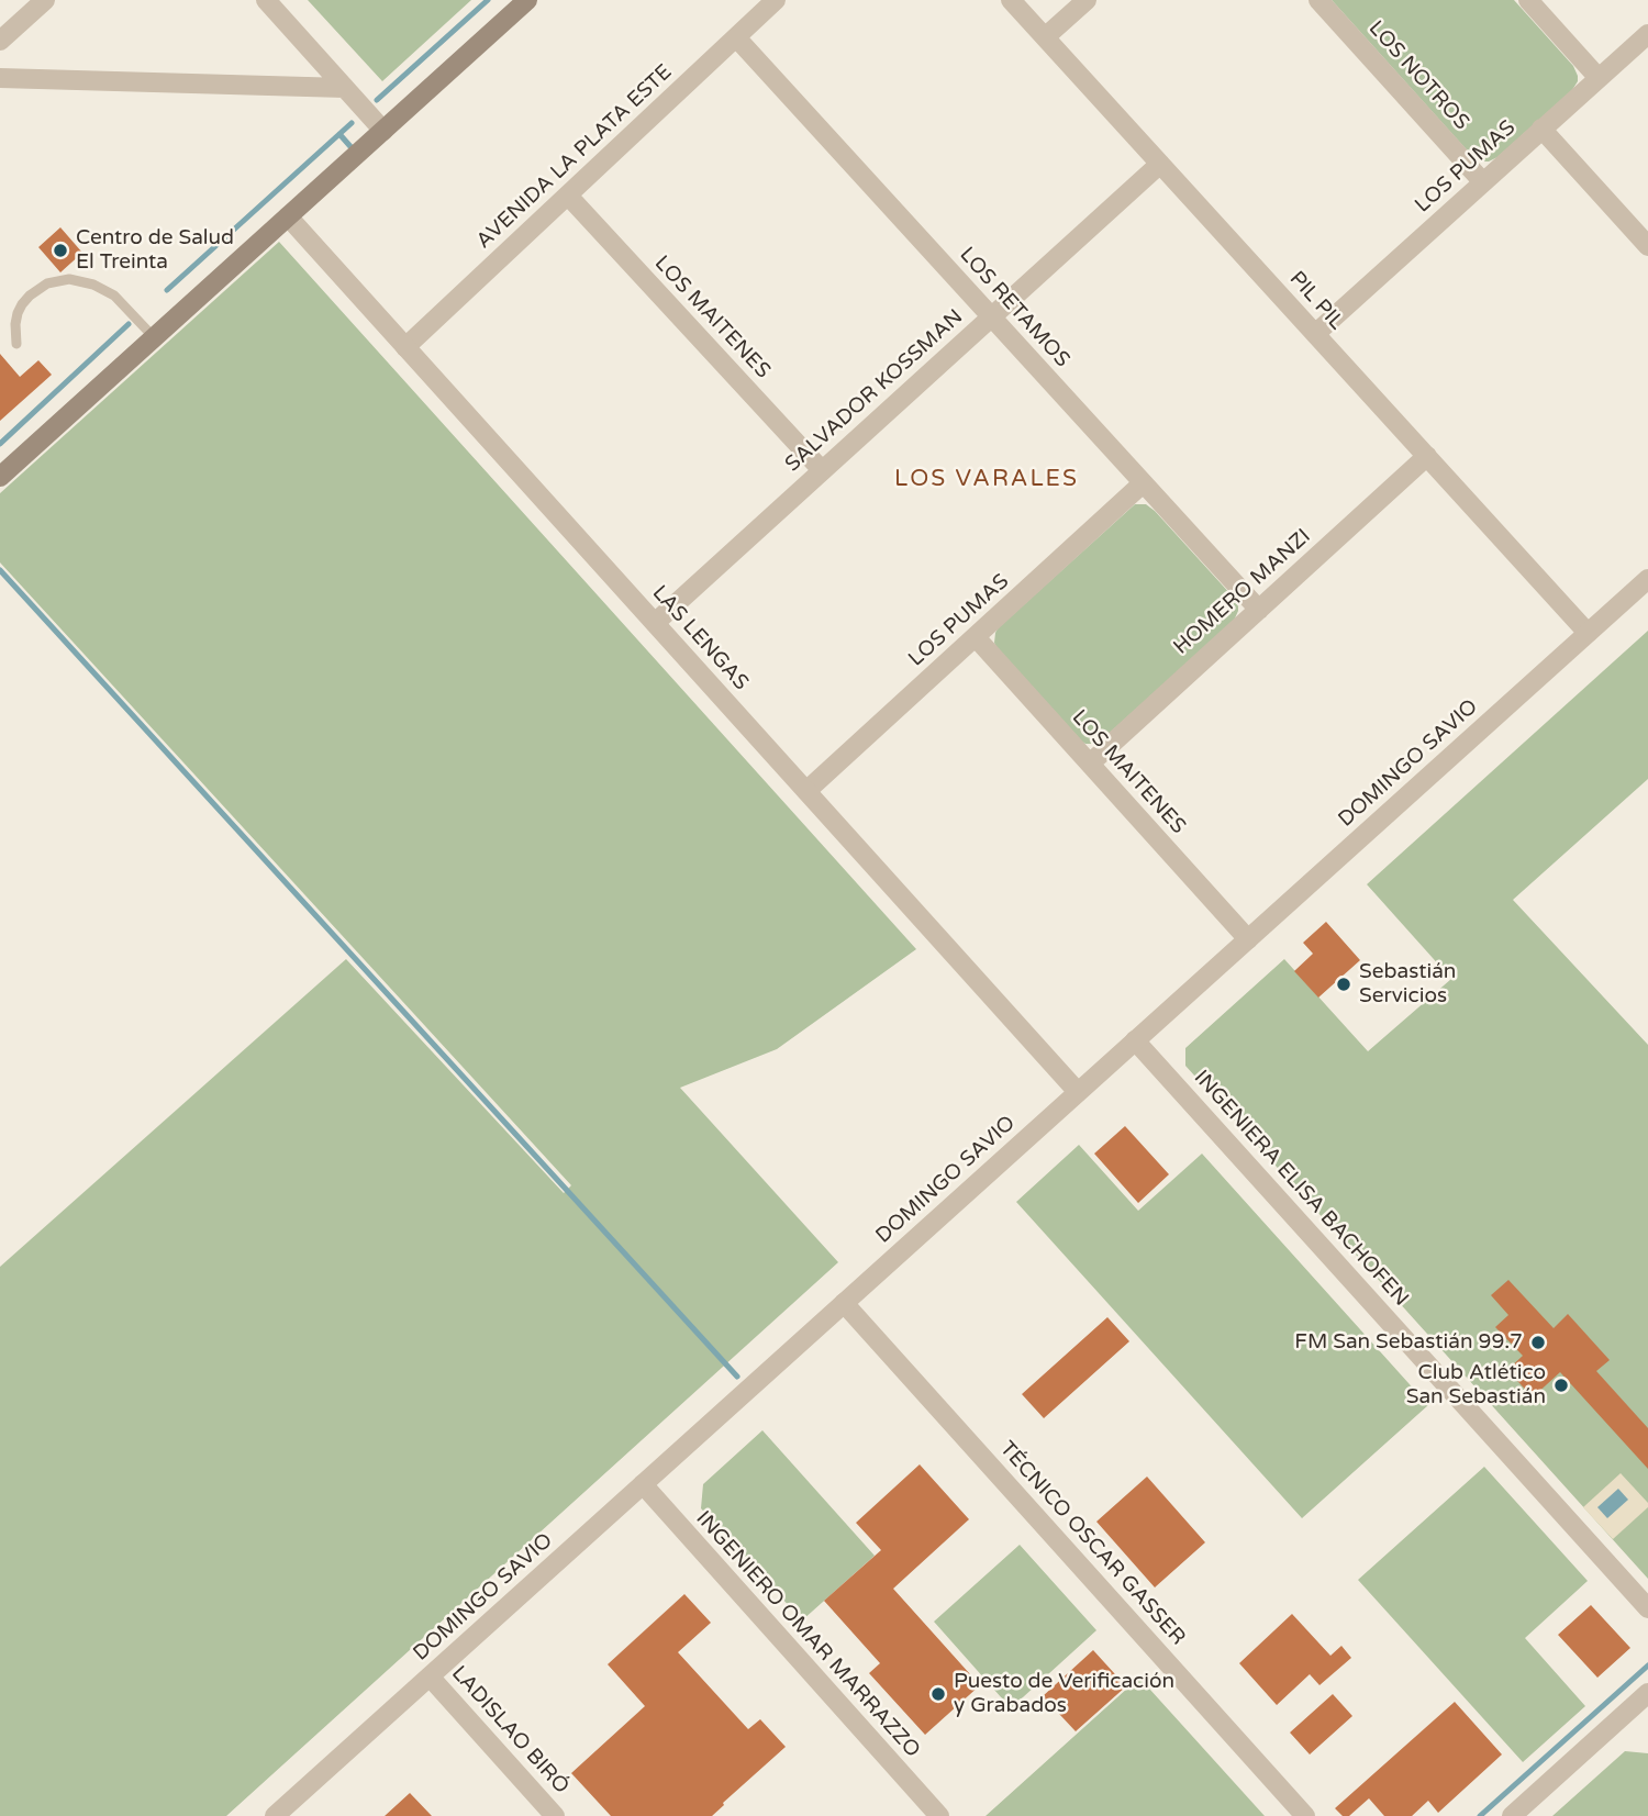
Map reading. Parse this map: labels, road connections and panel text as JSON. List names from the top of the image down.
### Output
{
  "streets": {
    "street": [
      "LOS NOTROS",
      "AVENIDA LA PLATA ESTE",
      "LOS PUMAS",
      "PIL PIL",
      "LOS RETAMOS",
      "LOS MAITENES",
      "SALVADOR KOSSMAN",
      "HOMERO MANZI",
      "LAS LENGAS",
      "DOMINGO SAVIO",
      "INGENIERA ELISA BACHOFEN",
      "TÉCNICO OSCAR GASSER",
      "INGENIERO OMAR MARRAZZO",
      "LADISLAO BIRÓ"
    ]
  },
  "crossings": [
    ["LOS NOTROS", "LOS PUMAS"],
    ["AVENIDA LA PLATA ESTE", "LOS RETAMOS"],
    ["AVENIDA LA PLATA ESTE", "LOS MAITENES"],
    ["AVENIDA LA PLATA ESTE", "LAS LENGAS"],
    ["LOS PUMAS", "PIL PIL"],
    ["LOS PUMAS", "LOS RETAMOS"],
    ["LOS PUMAS", "LOS MAITENES"],
    ["LOS PUMAS", "LAS LENGAS"],
    ["PIL PIL", "SALVADOR KOSSMAN"],
    ["PIL PIL", "HOMERO MANZI"],
    ["PIL PIL", "DOMINGO SAVIO"],
    ["LOS RETAMOS", "SALVADOR KOSSMAN"],
    ["LOS RETAMOS", "HOMERO MANZI"],
    ["LOS MAITENES", "SALVADOR KOSSMAN"],
    ["LOS MAITENES", "HOMERO MANZI"],
    ["LOS MAITENES", "DOMINGO SAVIO"],
    ["SALVADOR KOSSMAN", "LAS LENGAS"],
    ["LAS LENGAS", "DOMINGO SAVIO"],
    ["DOMINGO SAVIO", "INGENIERA ELISA BACHOFEN"],
    ["DOMINGO SAVIO", "TÉCNICO OSCAR GASSER"],
    ["DOMINGO SAVIO", "INGENIERO OMAR MARRAZZO"],
    ["DOMINGO SAVIO", "LADISLAO BIRÓ"]
  ],
  "districts": ["LOS VARALES"],
  "places": [
    "Centro de Salud El Treinta",
    "Sebastián Servicios",
    "FM San Sebastián 99.7",
    "Club Atlético San Sebastián",
    "Puesto de Verificación y Grabados"
  ]
}
